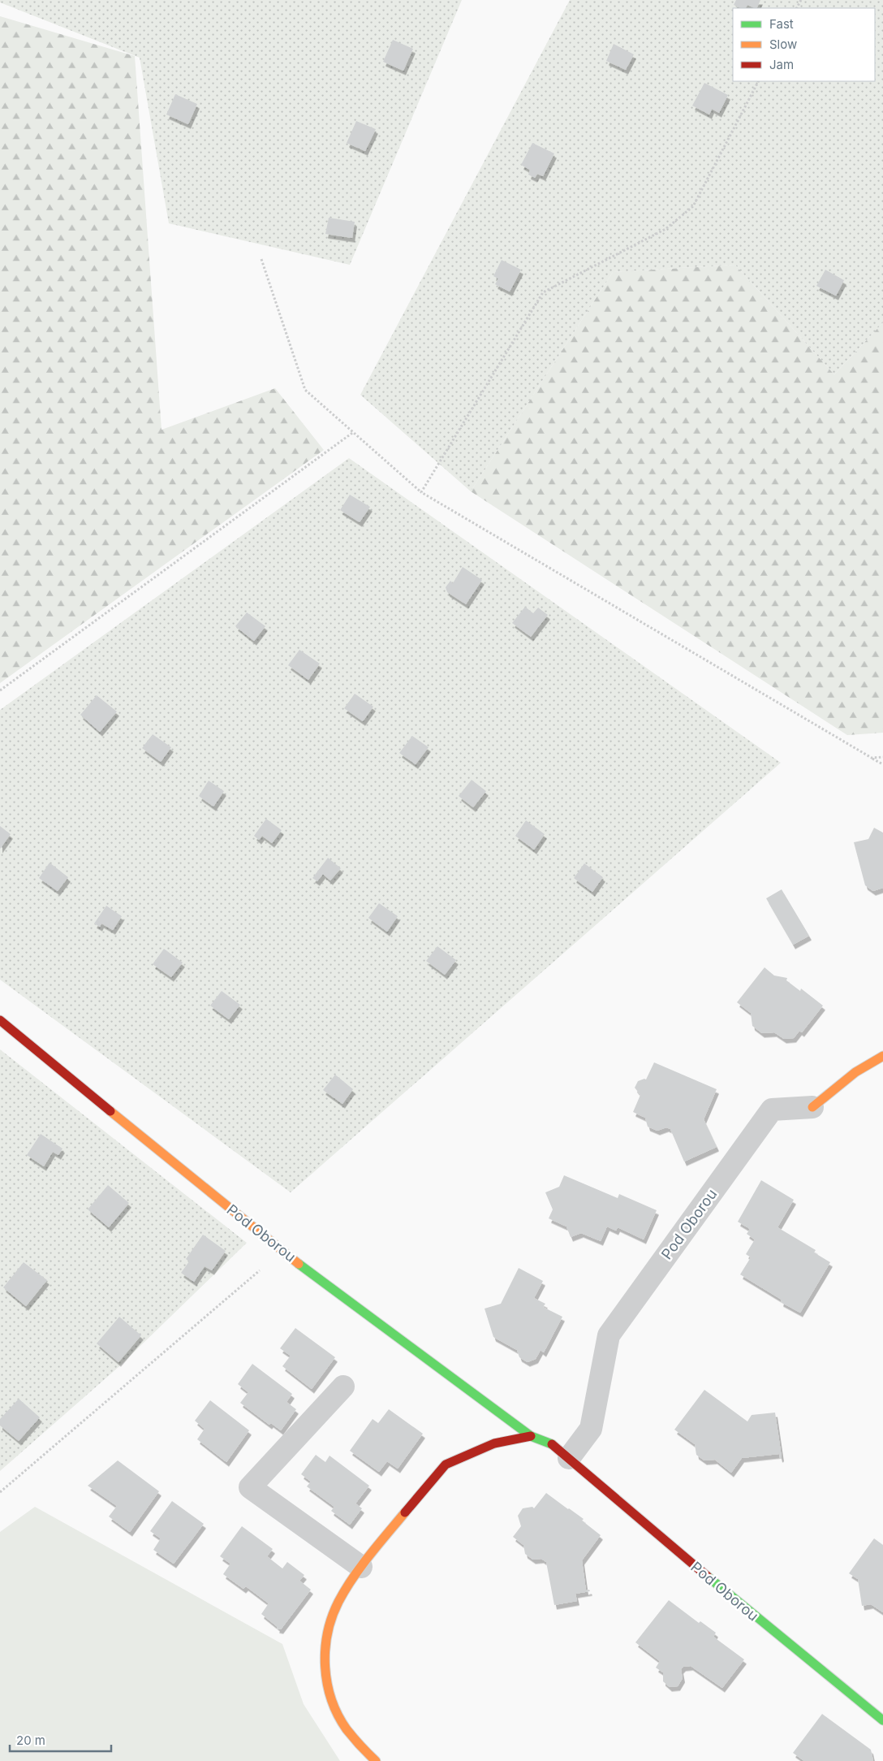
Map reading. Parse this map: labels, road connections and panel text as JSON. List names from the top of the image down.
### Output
{
  "streets": {
    "street": ["Pod Oborou"]
  },
  "legend": ["Fast", "Slow", "Jam"],
  "scale_bar": "20 m"
}
